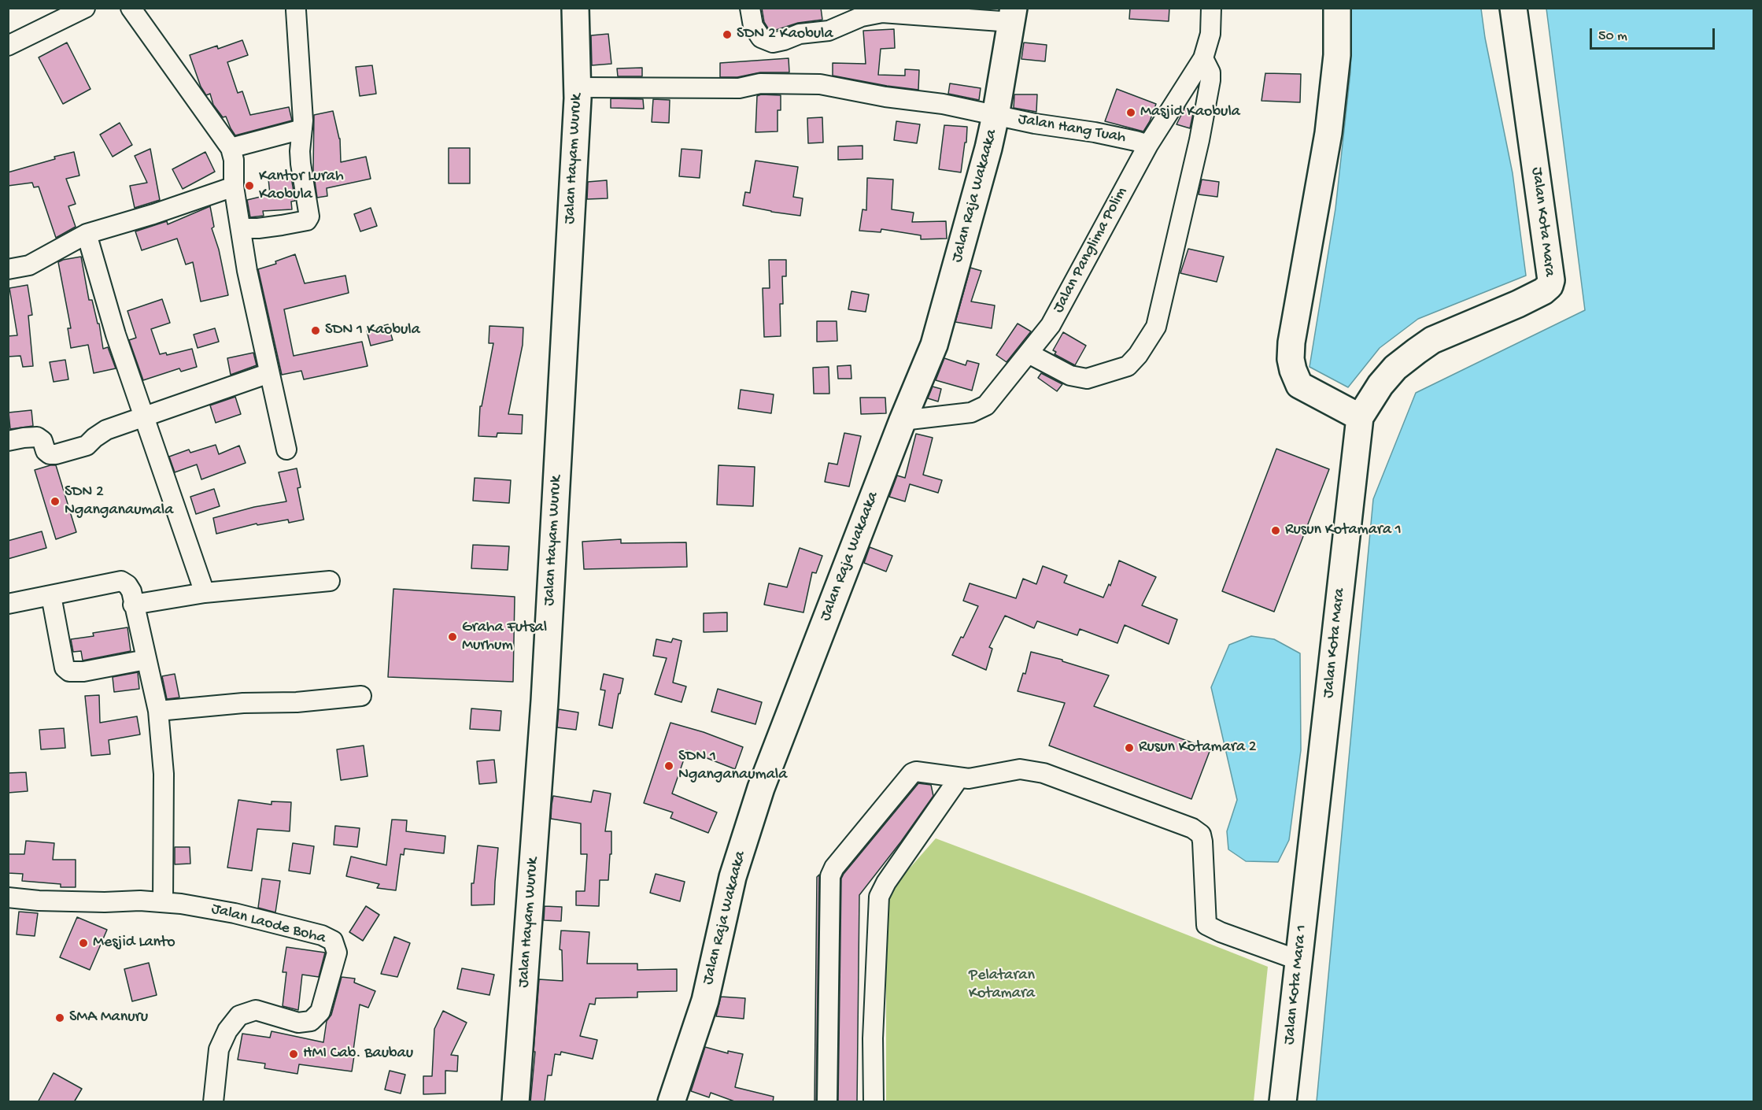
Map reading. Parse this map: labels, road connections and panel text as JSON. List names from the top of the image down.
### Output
{
  "streets": {
    "street": [
      "Jalan Hang Tuah",
      "Jalan Hayam Wuruk",
      "Jalan Raja Wakaaka",
      "Jalan Kota Mara",
      "Jalan Panglima Polim",
      "Jalan Laode Boha",
      "Jalan Kota Mara 1"
    ]
  },
  "crossings": [
    ["Jalan Hang Tuah", "Jalan Hayam Wuruk"],
    ["Jalan Hang Tuah", "Jalan Raja Wakaaka"],
    ["Jalan Hang Tuah", "Jalan Panglima Polim"],
    ["Jalan Raja Wakaaka", "Jalan Panglima Polim"],
    ["Jalan Kota Mara", "Jalan Kota Mara 1"]
  ],
  "parks": ["Pelataran Kotamara"],
  "places": [
    "SDN 2 Kaobula",
    "Masjid Kaobula",
    "Kantor Lurah Kaobula",
    "SDN 1 Kaobula",
    "SDN 2 Nganganaumala",
    "Rusun Kotamara 1",
    "Graha Futsal Murhum",
    "Rusun Kotamara 2",
    "SDN 1 Nganganaumala",
    "Mesjid Lanto",
    "SMA Manuru",
    "HMI Cab. Baubau"
  ],
  "scale_bar": "50 m"
}
